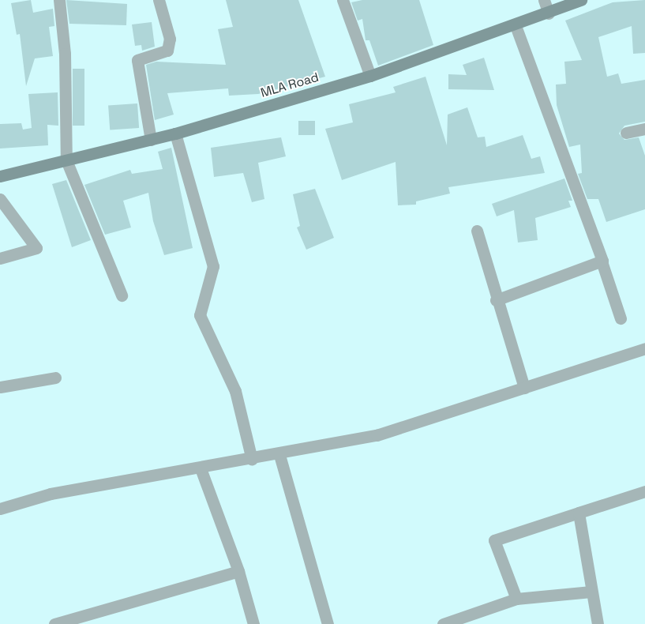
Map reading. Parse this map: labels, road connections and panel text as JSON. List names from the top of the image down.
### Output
{
  "streets": {
    "street": ["MLA Road"]
  }
}
